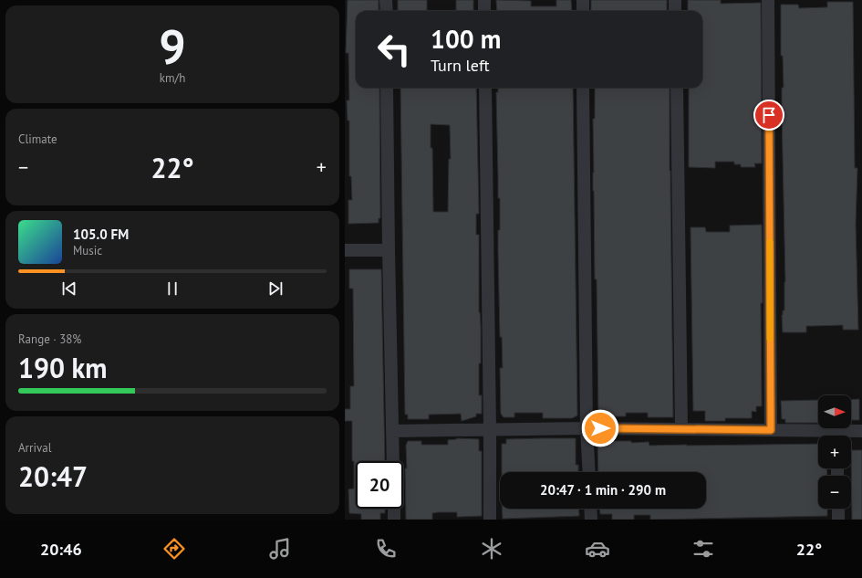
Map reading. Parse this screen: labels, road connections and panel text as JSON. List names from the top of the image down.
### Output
{
  "north": "right",
  "page": {
    "tile": [
      ["9", "km/h"],
      "Climate",
      ["Range · 38%", "190 km"],
      ["Arrival", "20:47"]
    ],
    "turn": ["100 m", "Turn left"],
    "heat": ["−", "22°", "+"],
    "song": ["105.0 FM", "Music"],
    "map_buttons": ["+", "−"],
    "limit": "20",
    "trip": "20:47 · 1 min · 290 m",
    "tabs": ["20:46", "22°"]
  }
}
